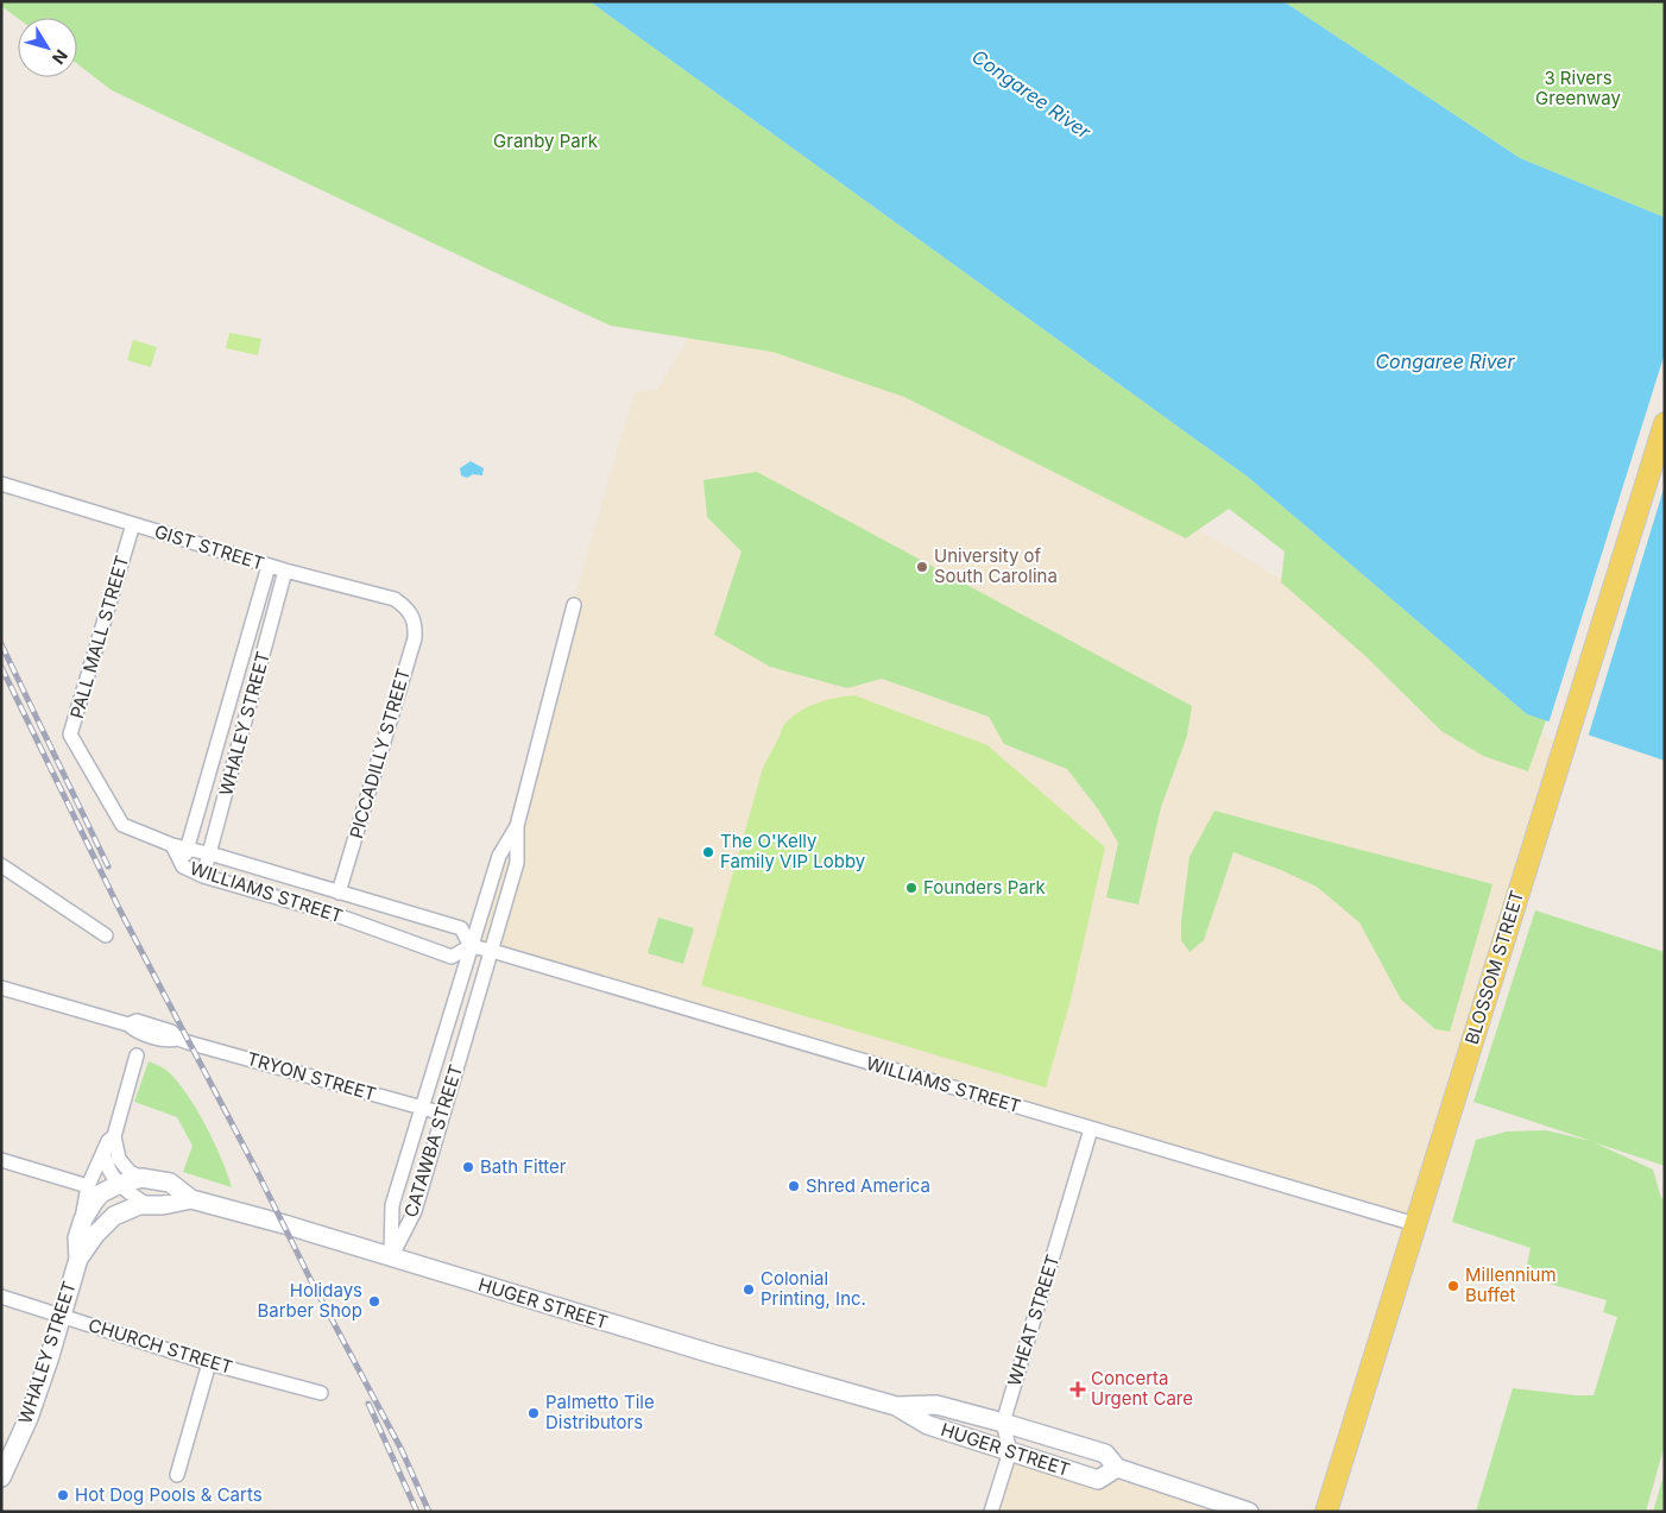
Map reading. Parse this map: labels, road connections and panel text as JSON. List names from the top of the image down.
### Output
{
  "streets": {
    "main road": ["WHALEY STREET", "BLOSSOM STREET", "HUGER STREET"],
    "street": [
      "GIST STREET",
      "PALL MALL STREET",
      "PICCADILLY STREET",
      "WILLIAMS STREET",
      "TRYON STREET",
      "CATAWBA STREET",
      "WHEAT STREET",
      "CHURCH STREET"
    ]
  },
  "crossings": [
    ["GIST STREET", "PALL MALL STREET"],
    ["GIST STREET", "WHALEY STREET"],
    ["GIST STREET", "PICCADILLY STREET"],
    ["PALL MALL STREET", "WILLIAMS STREET"],
    ["WHALEY STREET", "WILLIAMS STREET"],
    ["WHALEY STREET", "HUGER STREET"],
    ["WHALEY STREET", "CHURCH STREET"],
    ["PICCADILLY STREET", "WILLIAMS STREET"],
    ["WILLIAMS STREET", "BLOSSOM STREET"],
    ["WILLIAMS STREET", "CATAWBA STREET"],
    ["WILLIAMS STREET", "WHEAT STREET"],
    ["TRYON STREET", "CATAWBA STREET"],
    ["CATAWBA STREET", "HUGER STREET"],
    ["HUGER STREET", "WHEAT STREET"]
  ],
  "water": ["Congaree River"],
  "parks": ["3 Rivers Greenway", "Granby Park"],
  "places": {
    "other": [
      "University of South Carolina",
      "The O'Kelly Family VIP Lobby",
      "Founders Park",
      "Bath Fitter",
      "Shred America",
      "Millennium Buffet",
      "Colonial Printing, Inc.",
      "Holidays Barber Shop",
      "Palmetto Tile Distributors",
      "Hot Dog Pools & Carts"
    ],
    "health": ["Concerta Urgent Care"]
  },
  "north": "bottom right"
}
